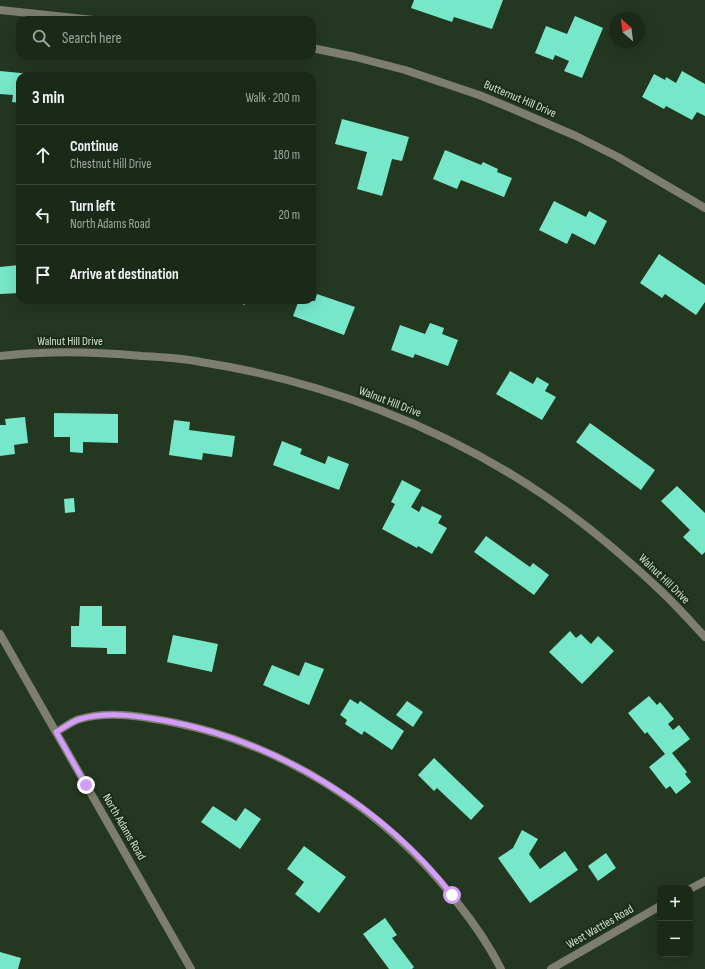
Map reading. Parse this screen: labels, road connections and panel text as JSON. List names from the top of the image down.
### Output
{
  "streets": {
    "street": [
      "Butternut Hill Drive",
      "Walnut Hill Drive",
      "North Adams Road",
      "West Wattles Road"
    ]
  },
  "north": "top left",
  "page": {
    "search": "Search here",
    "heading": ["3 min", "Walk · 200 m"],
    "list": [
      ["Continue", "Chestnut Hill Drive", "180 m"],
      ["Turn left", "North Adams Road", "20 m"],
      "Arrive at destination"
    ],
    "map_buttons": ["+", "−"]
  }
}
